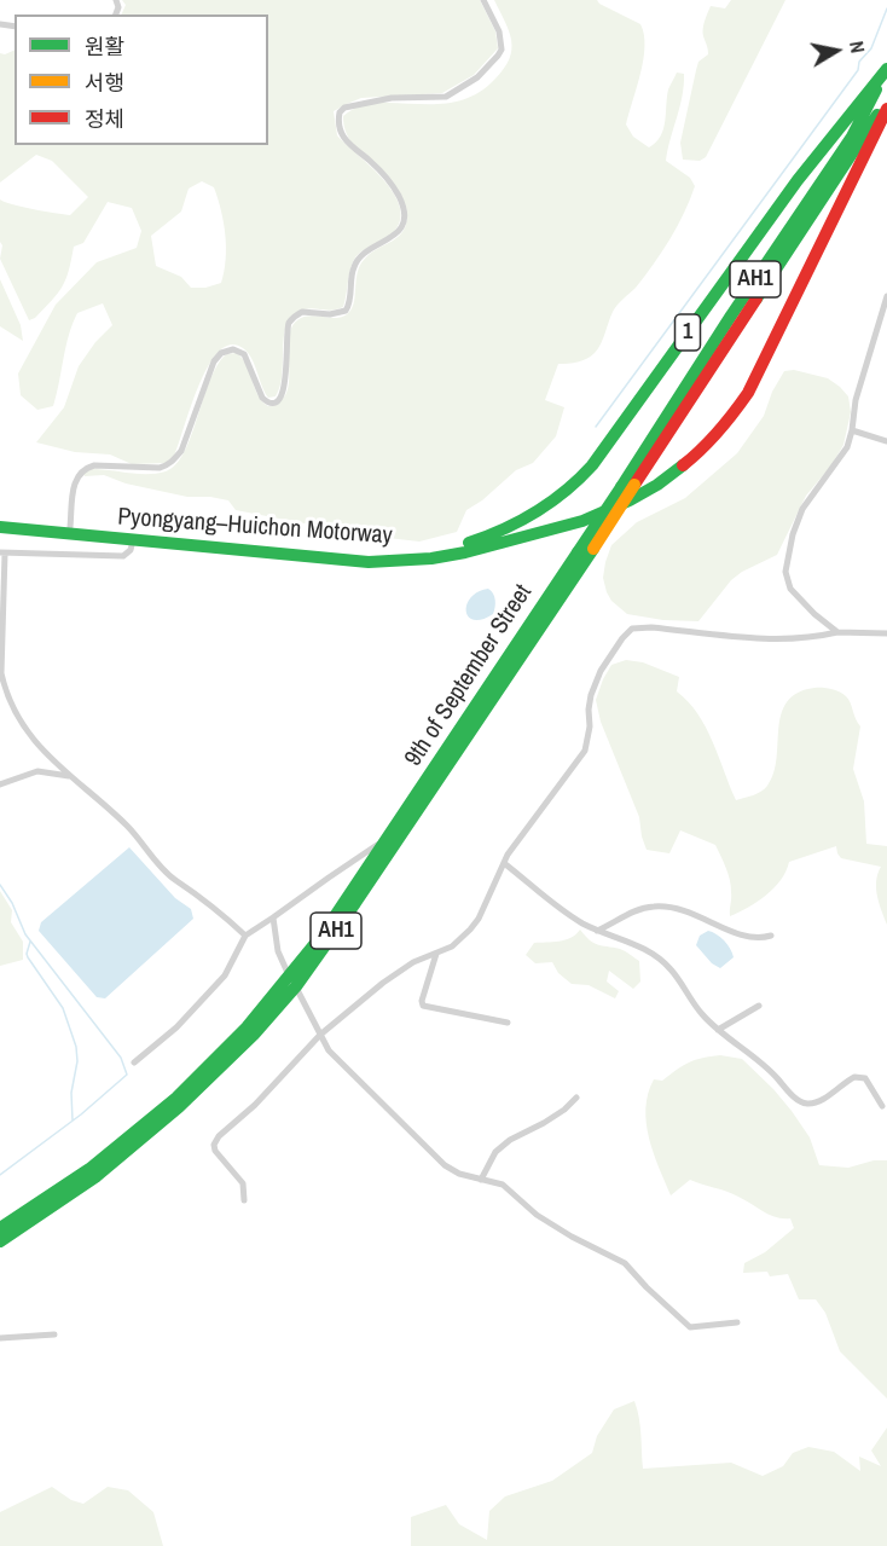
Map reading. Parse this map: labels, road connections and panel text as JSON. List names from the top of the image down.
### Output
{
  "streets": {
    "highway": [
      "AH1",
      "1",
      "Pyongyang–Huichon Motorway",
      "9th of September Street"
    ]
  },
  "crossings": [
    ["Pyongyang–Huichon Motorway", "9th of September Street"]
  ],
  "legend": ["원활", "서행", "정체"],
  "north": "right"
}
